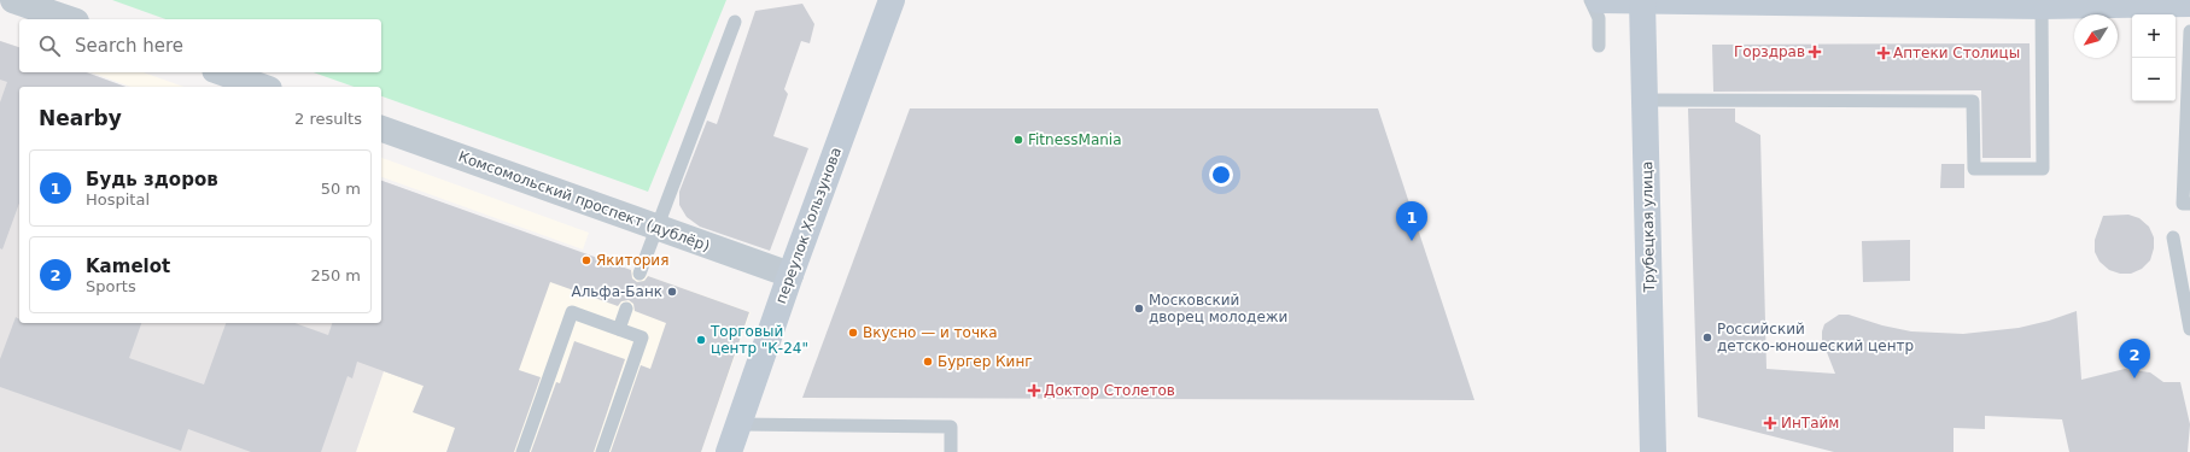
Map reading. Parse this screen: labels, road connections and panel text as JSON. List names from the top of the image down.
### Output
{
  "streets": {
    "street": ["Комсомольский проспект (дублёр)", "переулок Хользунова", "Трубецкая улица"]
  },
  "crossings": [
    ["Комсомольский проспект (дублёр)", "переулок Хользунова"]
  ],
  "places": {
    "health": [
      "Горздрав",
      "Аптеки Столицы",
      "Доктор Столетов",
      "ИнТайм"
    ],
    "other": [
      "FitnessMania",
      "Якитория",
      "Альфа-Банк",
      "Московский дворец молодежи",
      "Вкусно — и точка",
      "Российский детско-юношеский центр",
      "Торговый центр \"К-24\"",
      "Бургер Кинг"
    ]
  },
  "north": "bottom left",
  "page": {
    "map_buttons": ["+", "−"],
    "search": "Search here",
    "heading": ["Nearby", "2 results"],
    "list": [
      {
        "mark": "1",
        "name": "Будь здоров",
        "note": "Hospital",
        "value": "50 m"
      },
      {
        "mark": "2",
        "name": "Kamelot",
        "note": "Sports",
        "value": "250 m"
      }
    ],
    "pins": ["1", "2"]
  }
}
